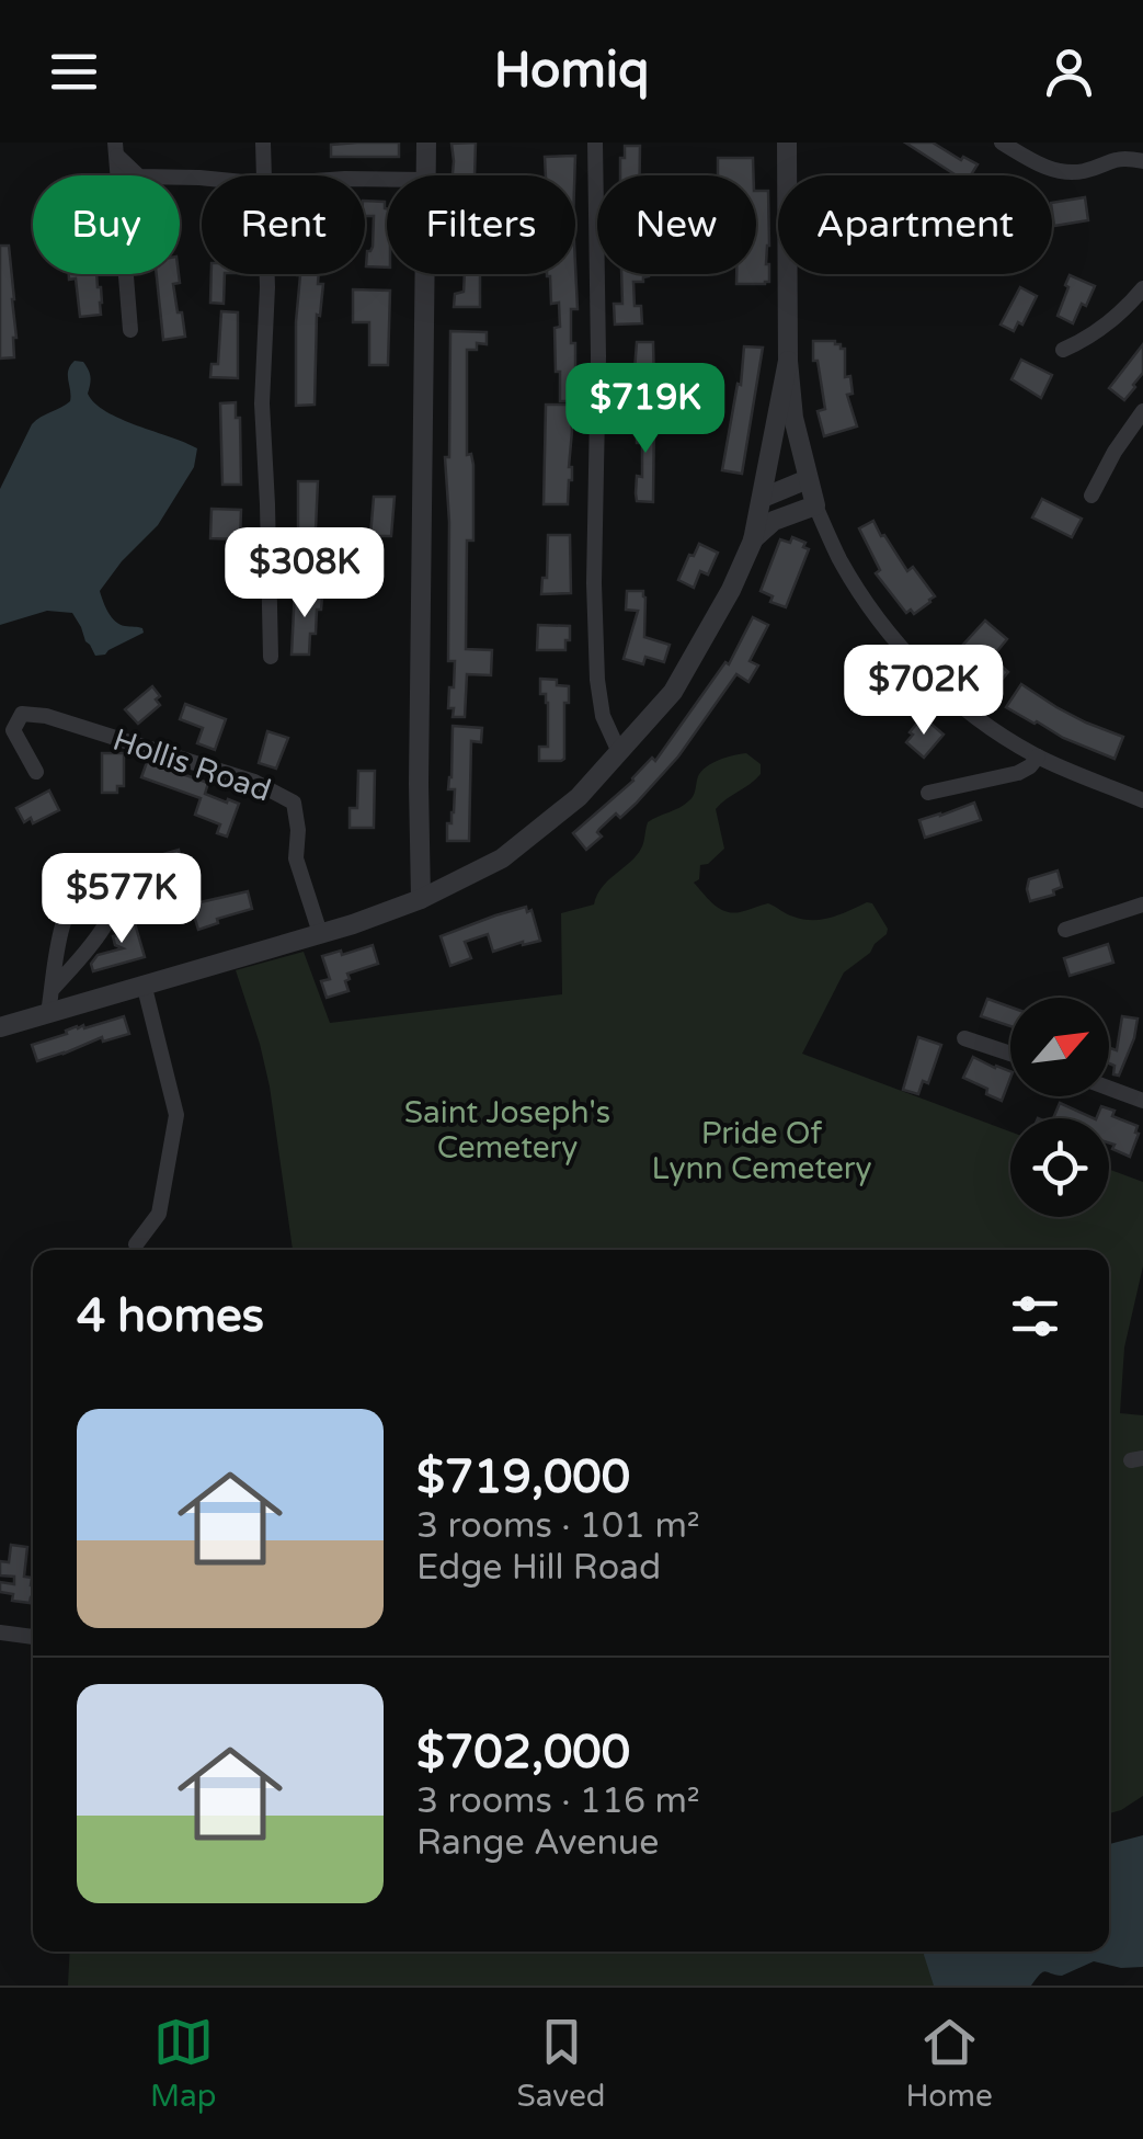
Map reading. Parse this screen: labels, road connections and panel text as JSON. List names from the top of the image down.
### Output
{
  "streets": {
    "street": ["Hollis Road"]
  },
  "parks": ["Saint Joseph's Cemetery", "Pride Of Lynn Cemetery"],
  "north": "top right",
  "page": {
    "header": "Homiq",
    "chip": [
      "Buy",
      "Rent",
      "Filters",
      "New",
      "Apartment"
    ],
    "price": [
      "$719K",
      "$308K",
      "$702K",
      "$577K"
    ],
    "heading": "4 homes",
    "list": [
      {
        "name": "$719,000",
        "note": "3 rooms · 101 m² · Edge Hill Road"
      },
      {
        "name": "$702,000",
        "note": "3 rooms · 116 m² · Range Avenue"
      }
    ],
    "tabs": ["Map", "Saved", "Home"]
  }
}
